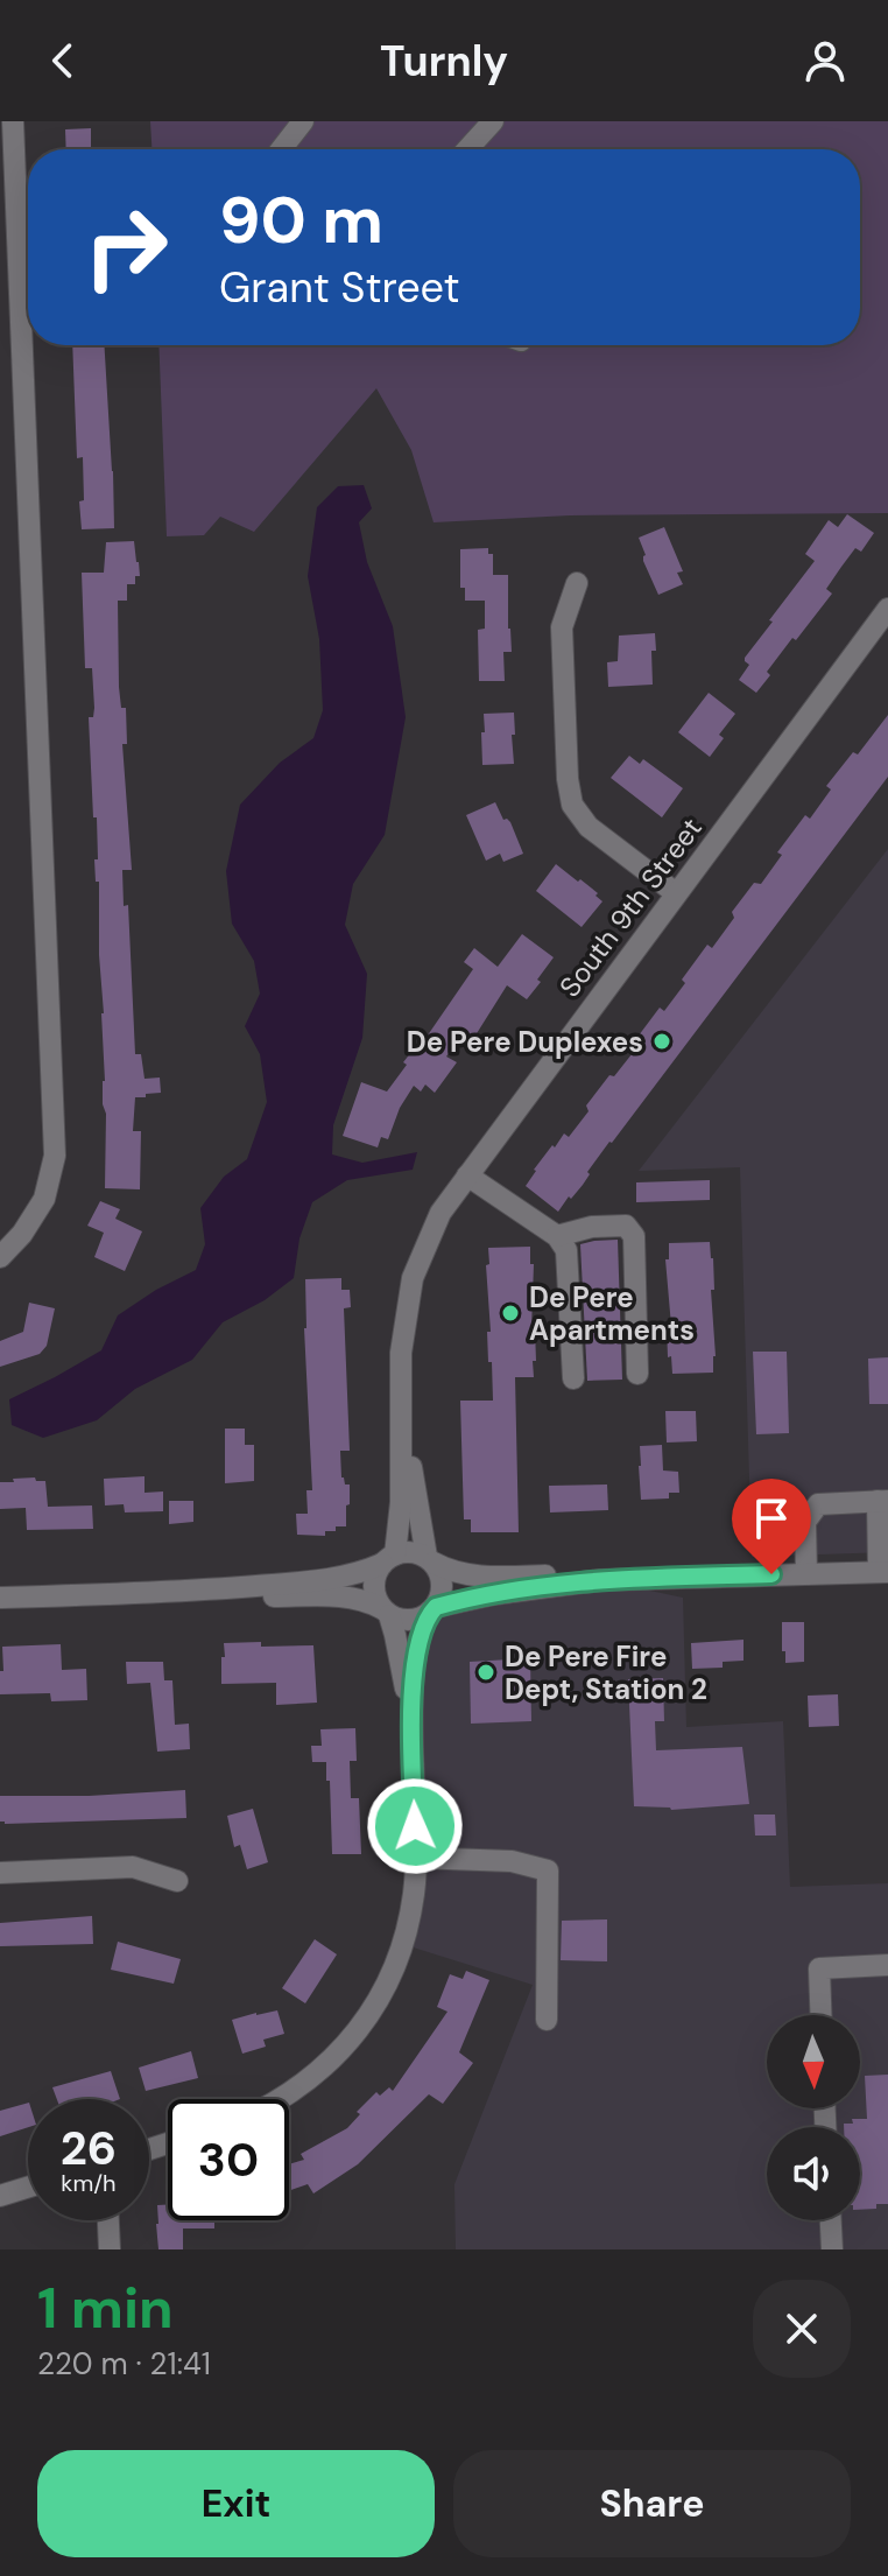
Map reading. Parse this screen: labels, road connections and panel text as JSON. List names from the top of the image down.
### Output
{
  "streets": {
    "street": ["South 9th Street"]
  },
  "places": ["De Pere Duplexes", "De Pere Apartments", "De Pere Fire Dept, Station 2"],
  "north": "bottom",
  "page": {
    "header": "Turnly",
    "turn": ["90 m", "Grant Street"],
    "speed": "26 km/h",
    "limit": "30",
    "heading": ["1 min", "220 m · 21:41"],
    "buttons": ["Exit", "Share"]
  }
}
